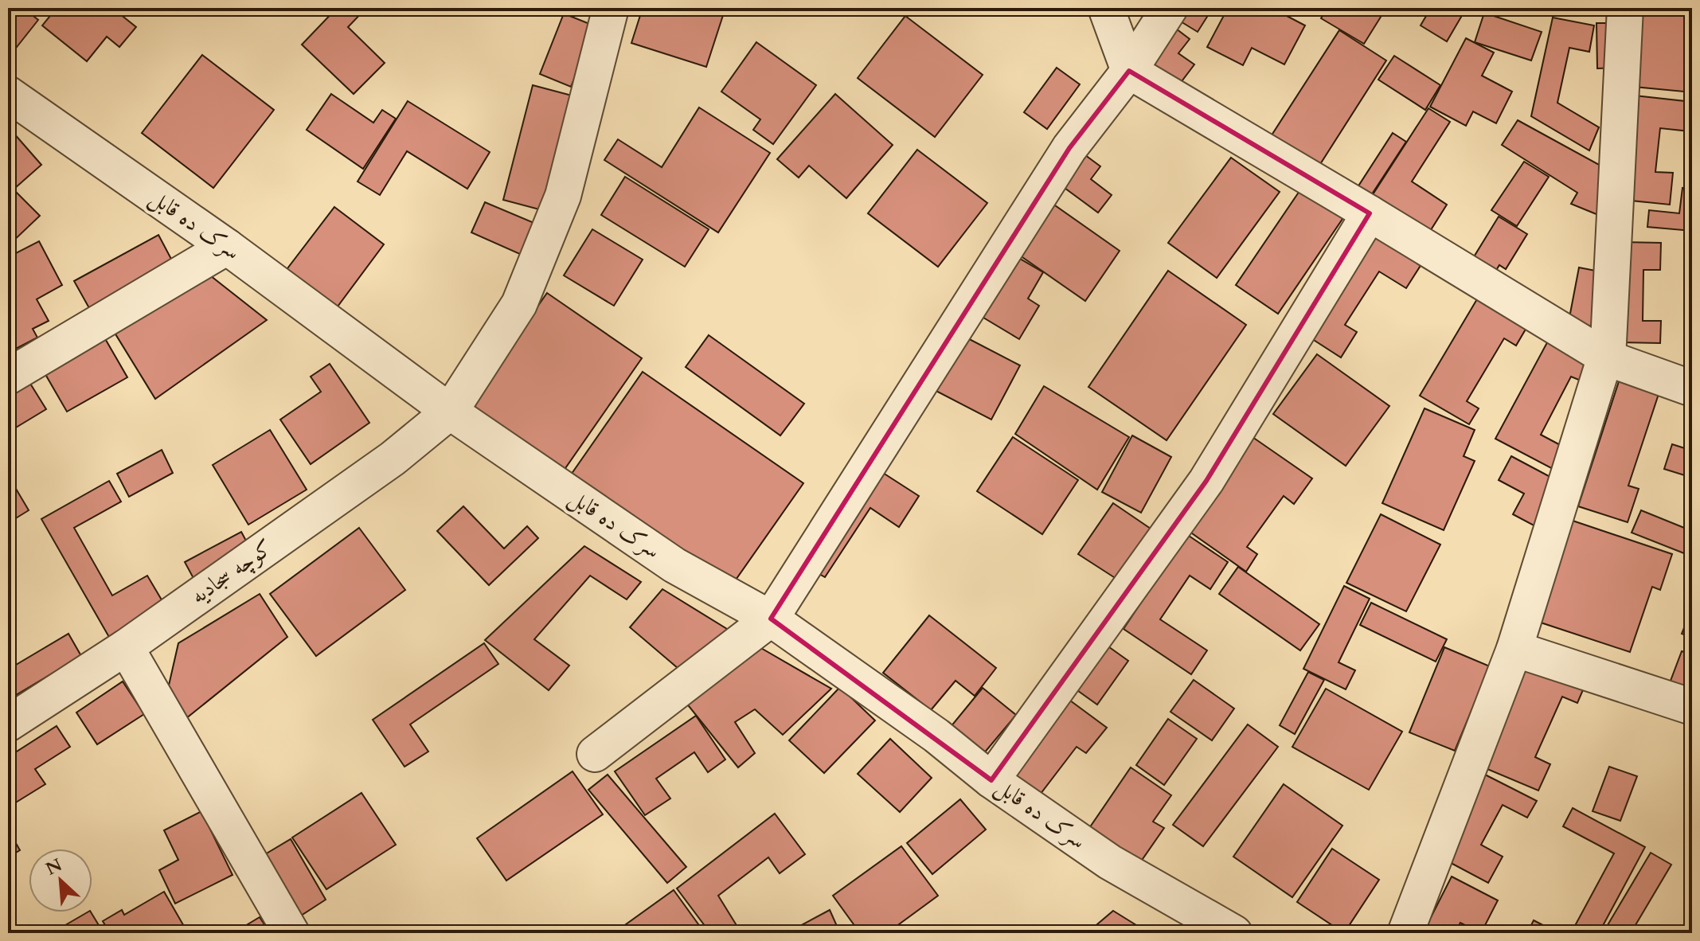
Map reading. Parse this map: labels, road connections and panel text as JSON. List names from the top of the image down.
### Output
{
  "streets": {
    "street": ["سرک ده قابل", "کوچه سجادیه"]
  },
  "crossings": [
    ["سرک ده قابل", "کوچه سجادیه"]
  ],
  "north": "top left"
}
